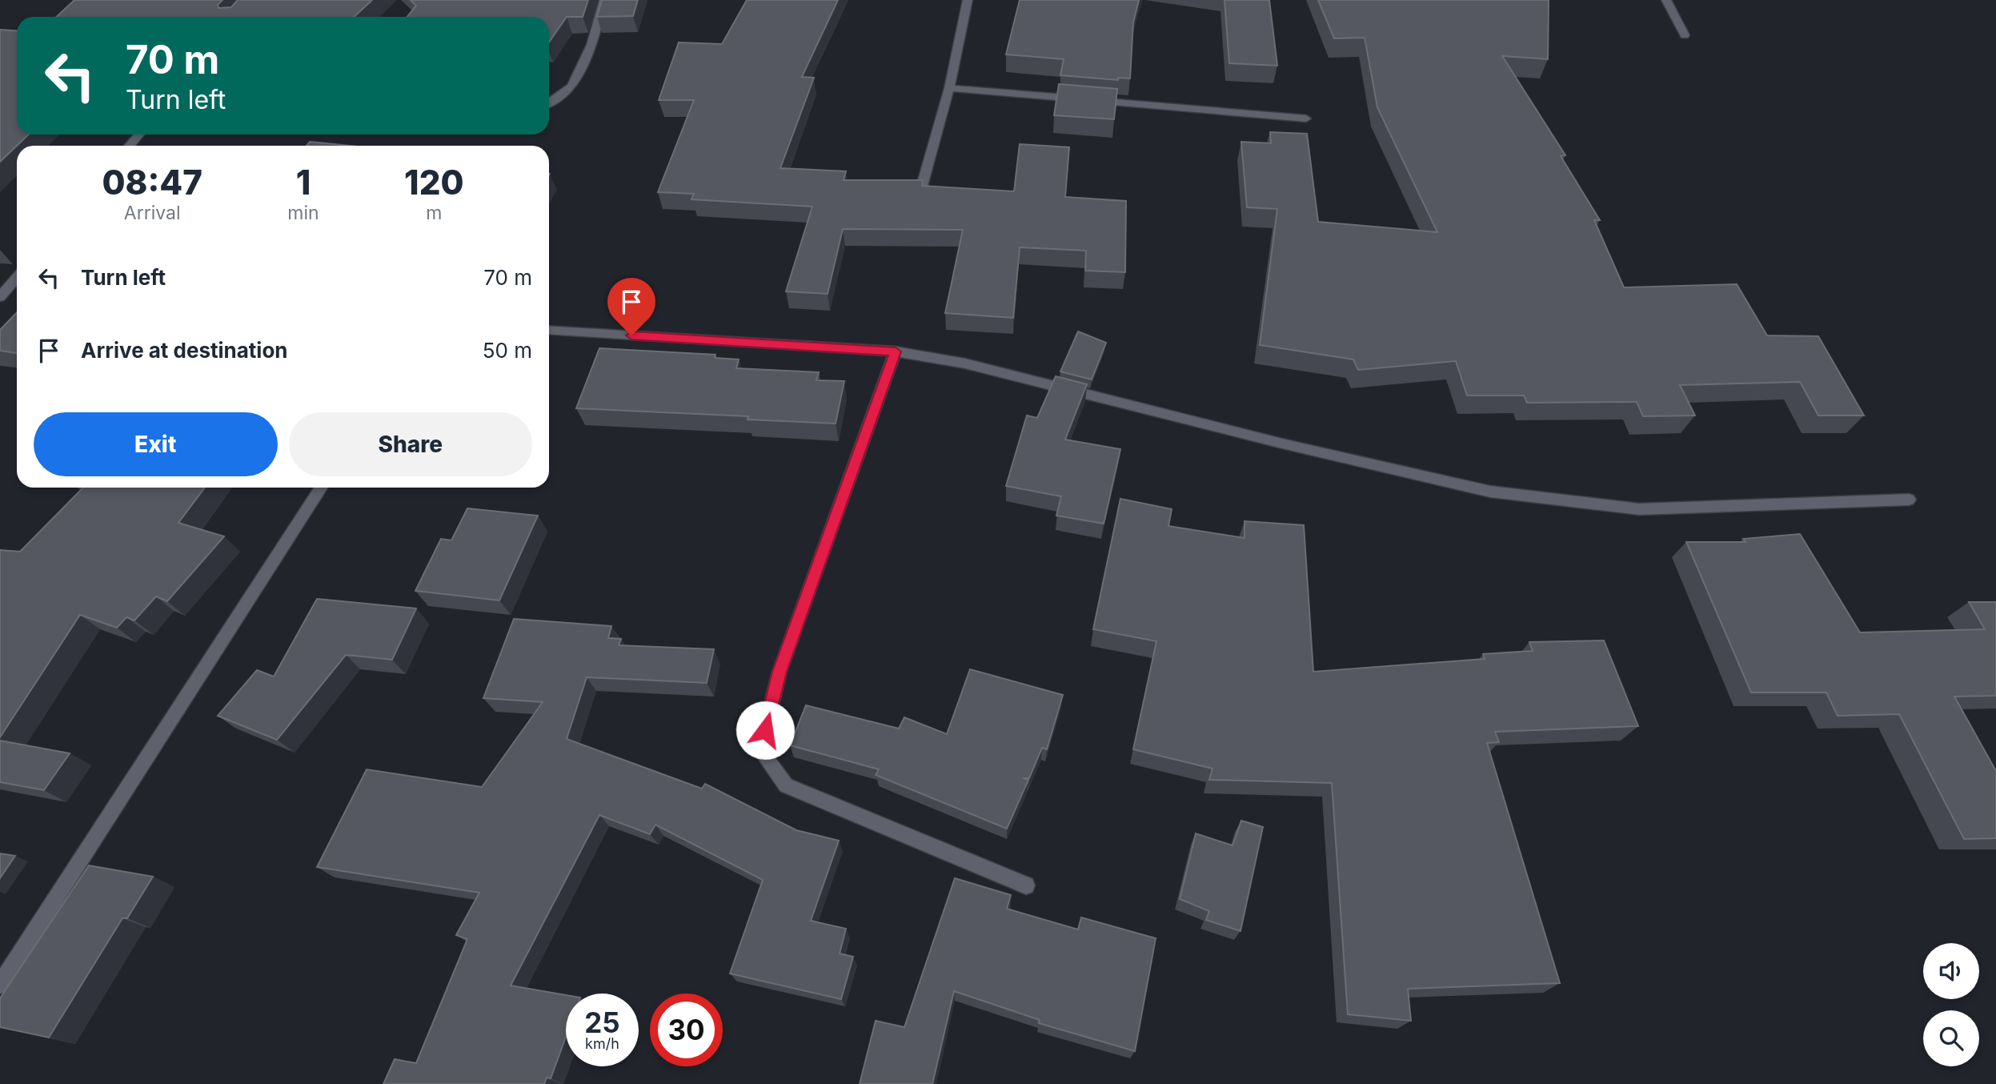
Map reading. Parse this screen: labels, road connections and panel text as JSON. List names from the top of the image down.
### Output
{
  "page": {
    "turn": ["70 m", "Turn left"],
    "eta": [
      "08:47",
      "Arrival",
      "1",
      "min",
      "120",
      "m"
    ],
    "list": [
      {
        "name": "Turn left",
        "value": "70 m"
      },
      {
        "name": "Arrive at destination",
        "value": "50 m"
      }
    ],
    "buttons": ["Exit", "Share"],
    "speed": "25 km/h",
    "limit": "30"
  }
}
